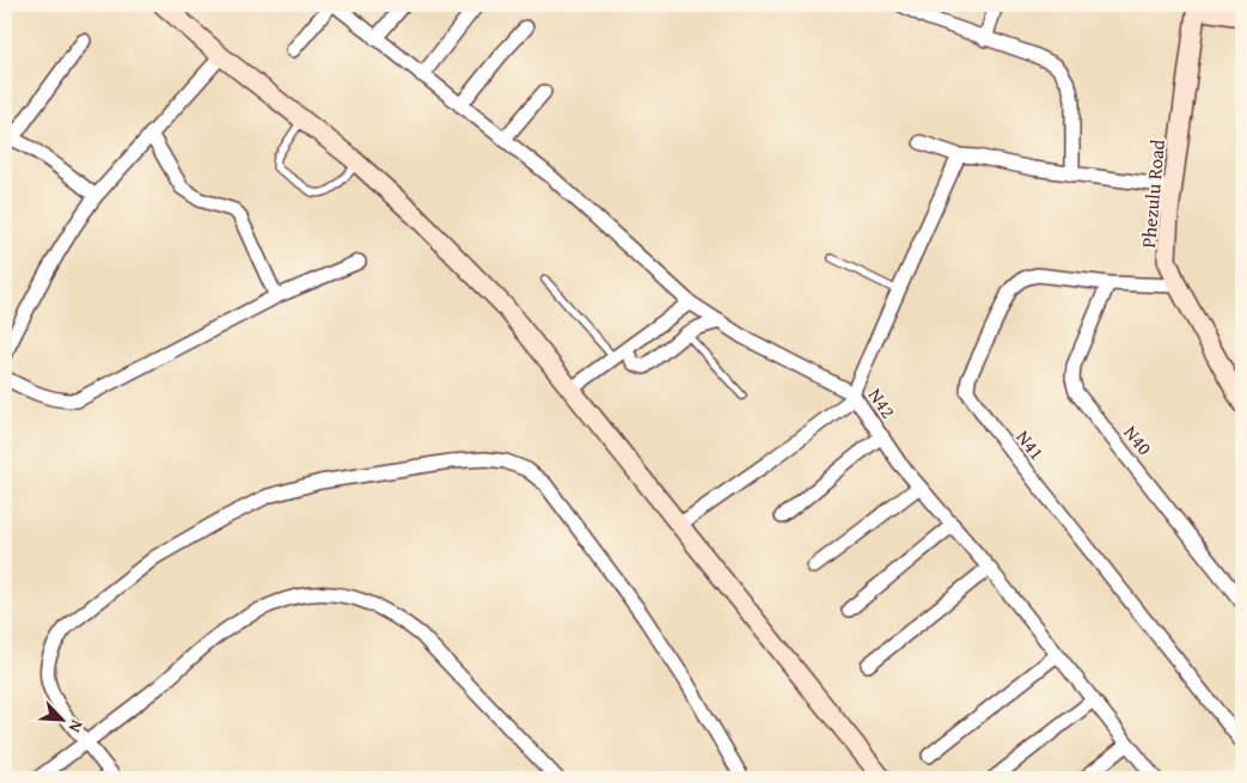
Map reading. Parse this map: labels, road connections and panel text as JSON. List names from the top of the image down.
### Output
{
  "streets": {
    "street": [
      "Phezulu Road",
      "N42",
      "N40",
      "N41"
    ]
  },
  "crossings": [
    ["Phezulu Road", "N41"],
    ["N40", "N41"]
  ],
  "north": "bottom right"
}
